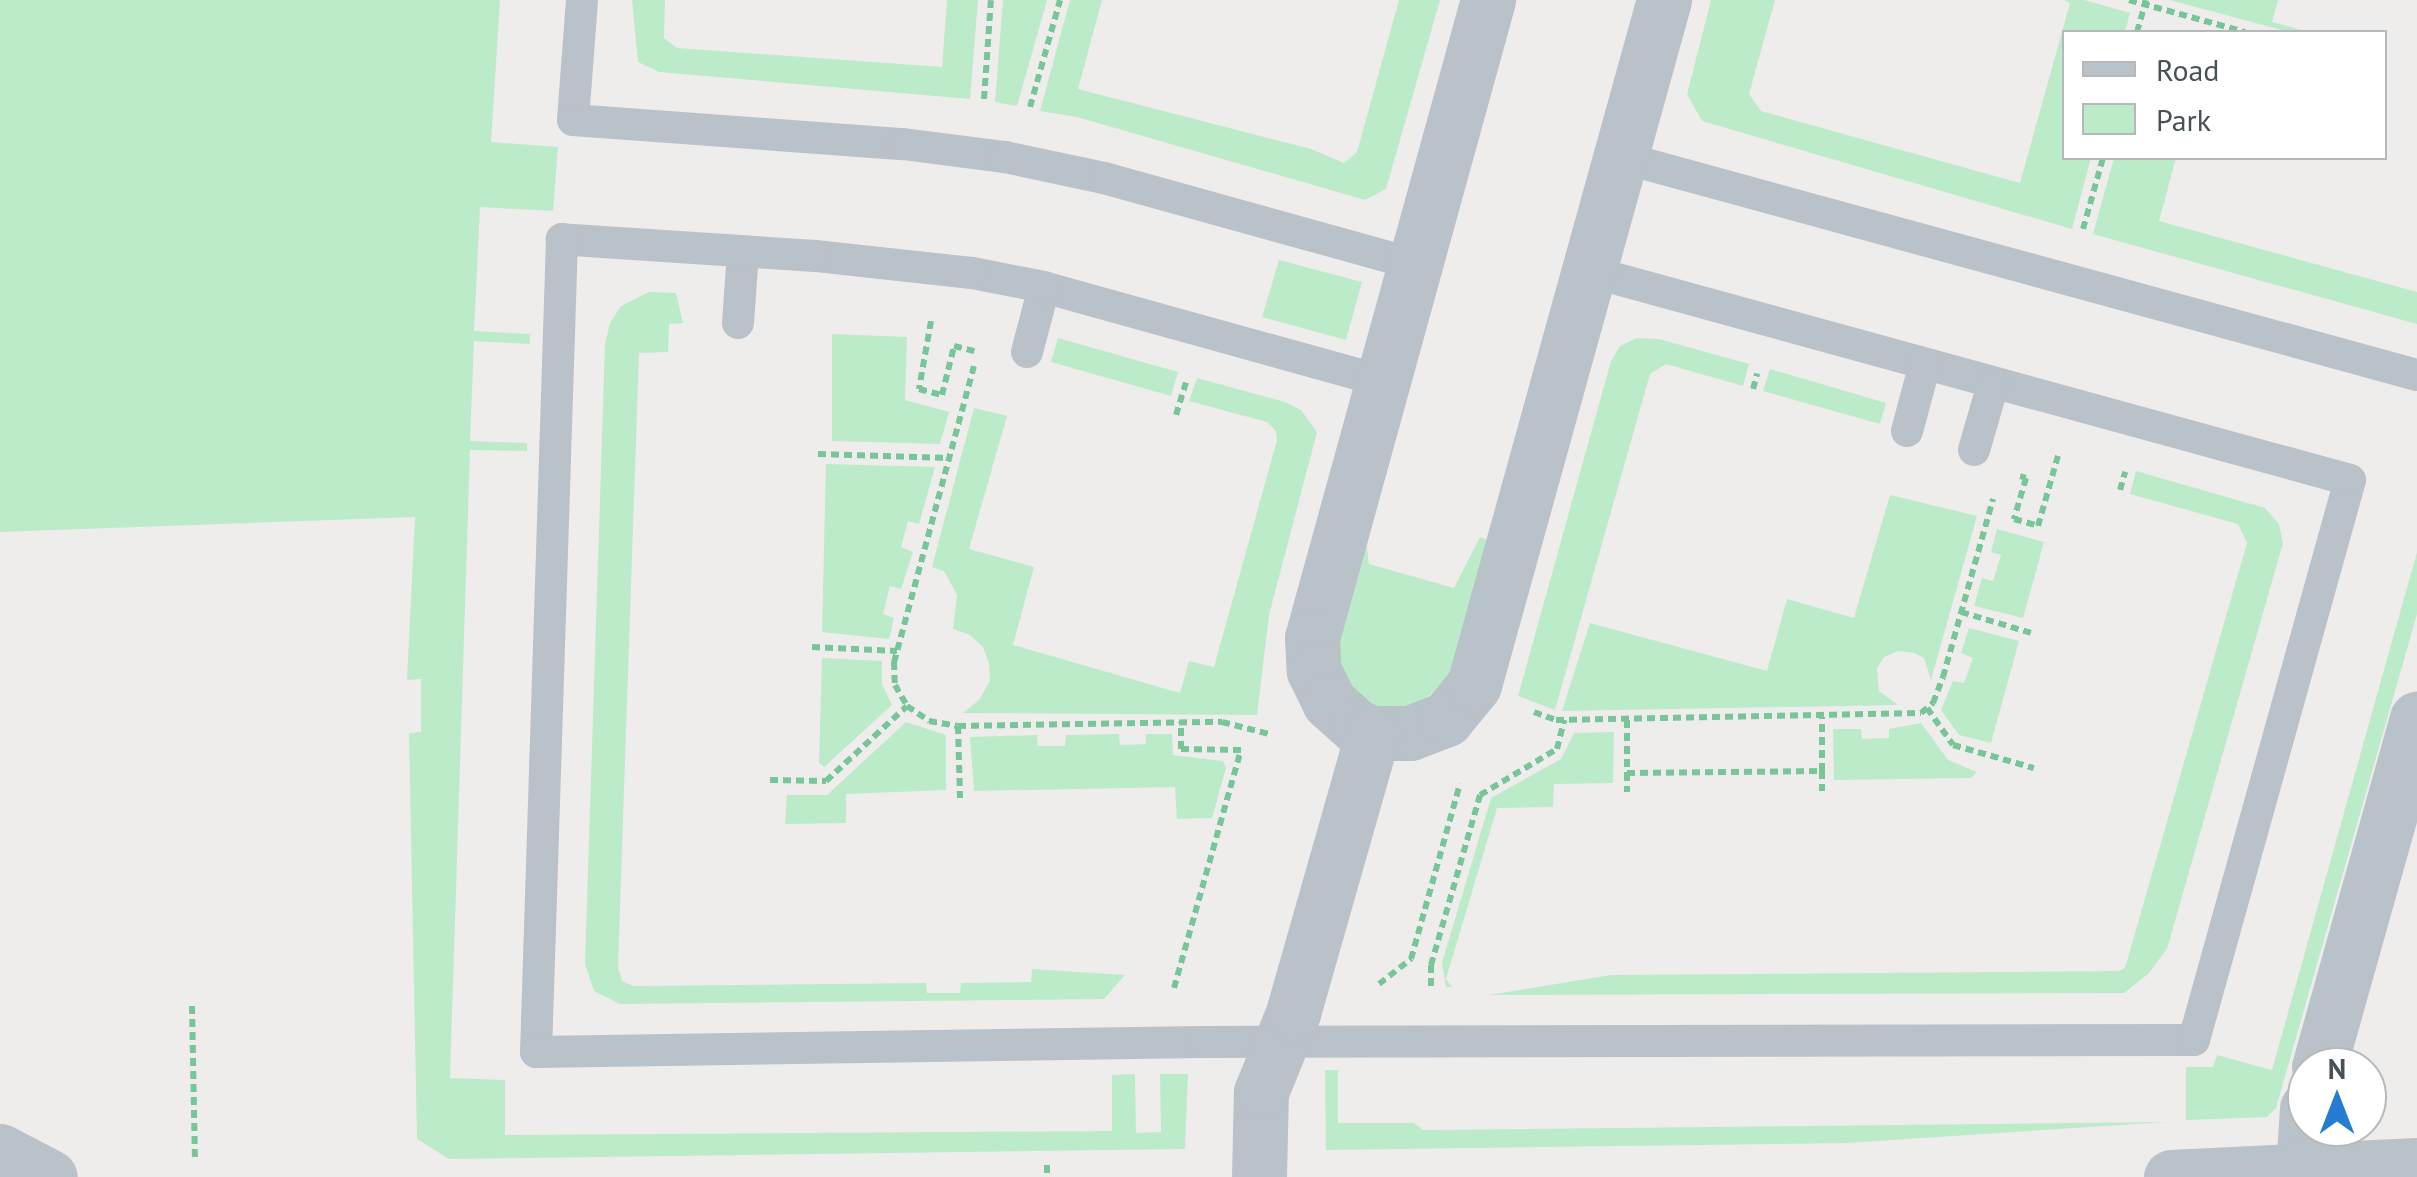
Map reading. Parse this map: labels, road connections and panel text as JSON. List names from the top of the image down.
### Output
{
  "legend": ["Road", "Park"],
  "north": "top"
}
